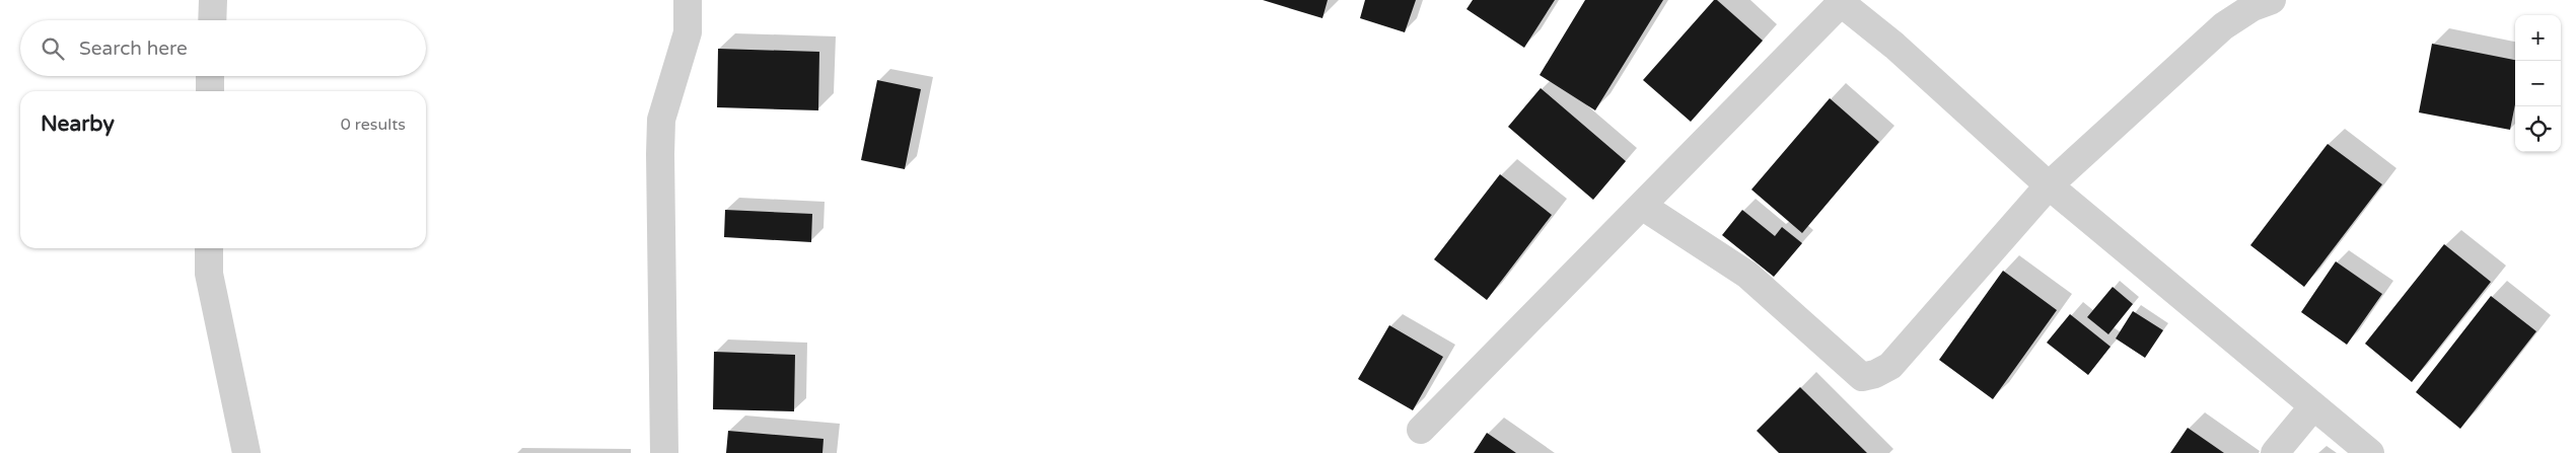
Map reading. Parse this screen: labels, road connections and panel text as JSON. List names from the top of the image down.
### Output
{
  "page": {
    "map_buttons": ["+", "−"],
    "search": "Search here",
    "heading": ["Nearby", "0 results"]
  }
}
